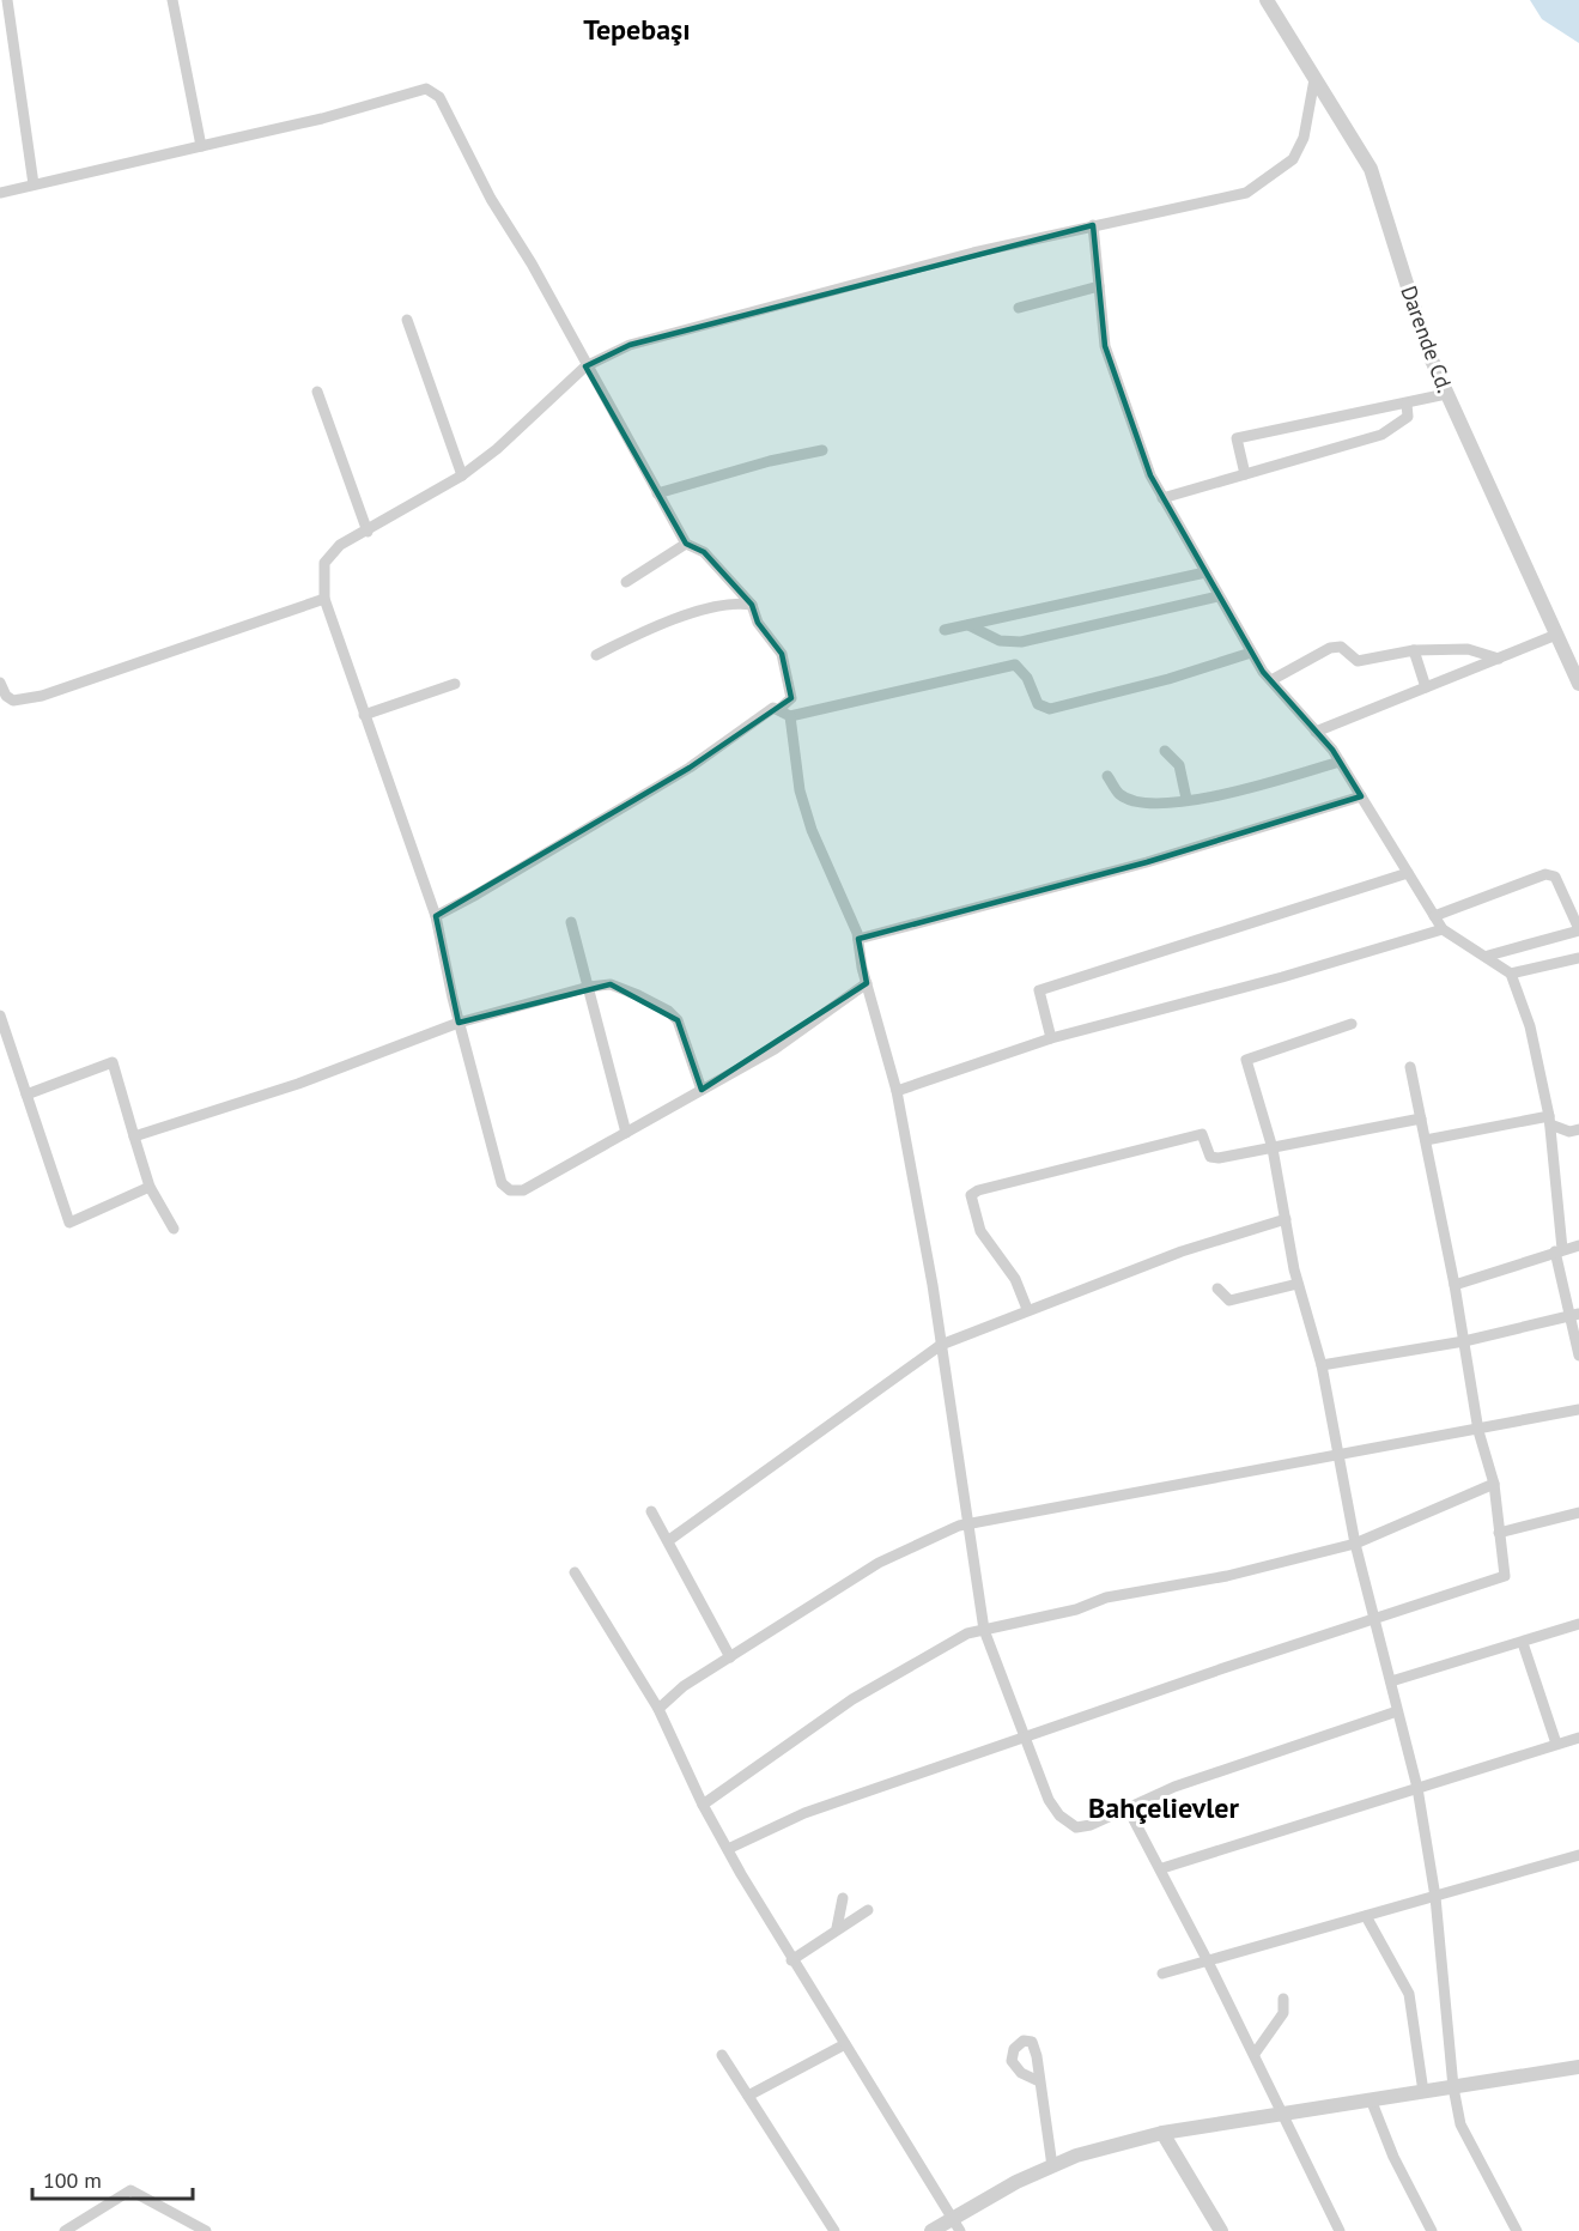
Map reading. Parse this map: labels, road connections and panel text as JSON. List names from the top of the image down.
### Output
{
  "streets": {
    "street": ["Darende Cd."]
  },
  "districts": ["Tepebaşı", "Bahçelievler"],
  "scale_bar": "100 m"
}
